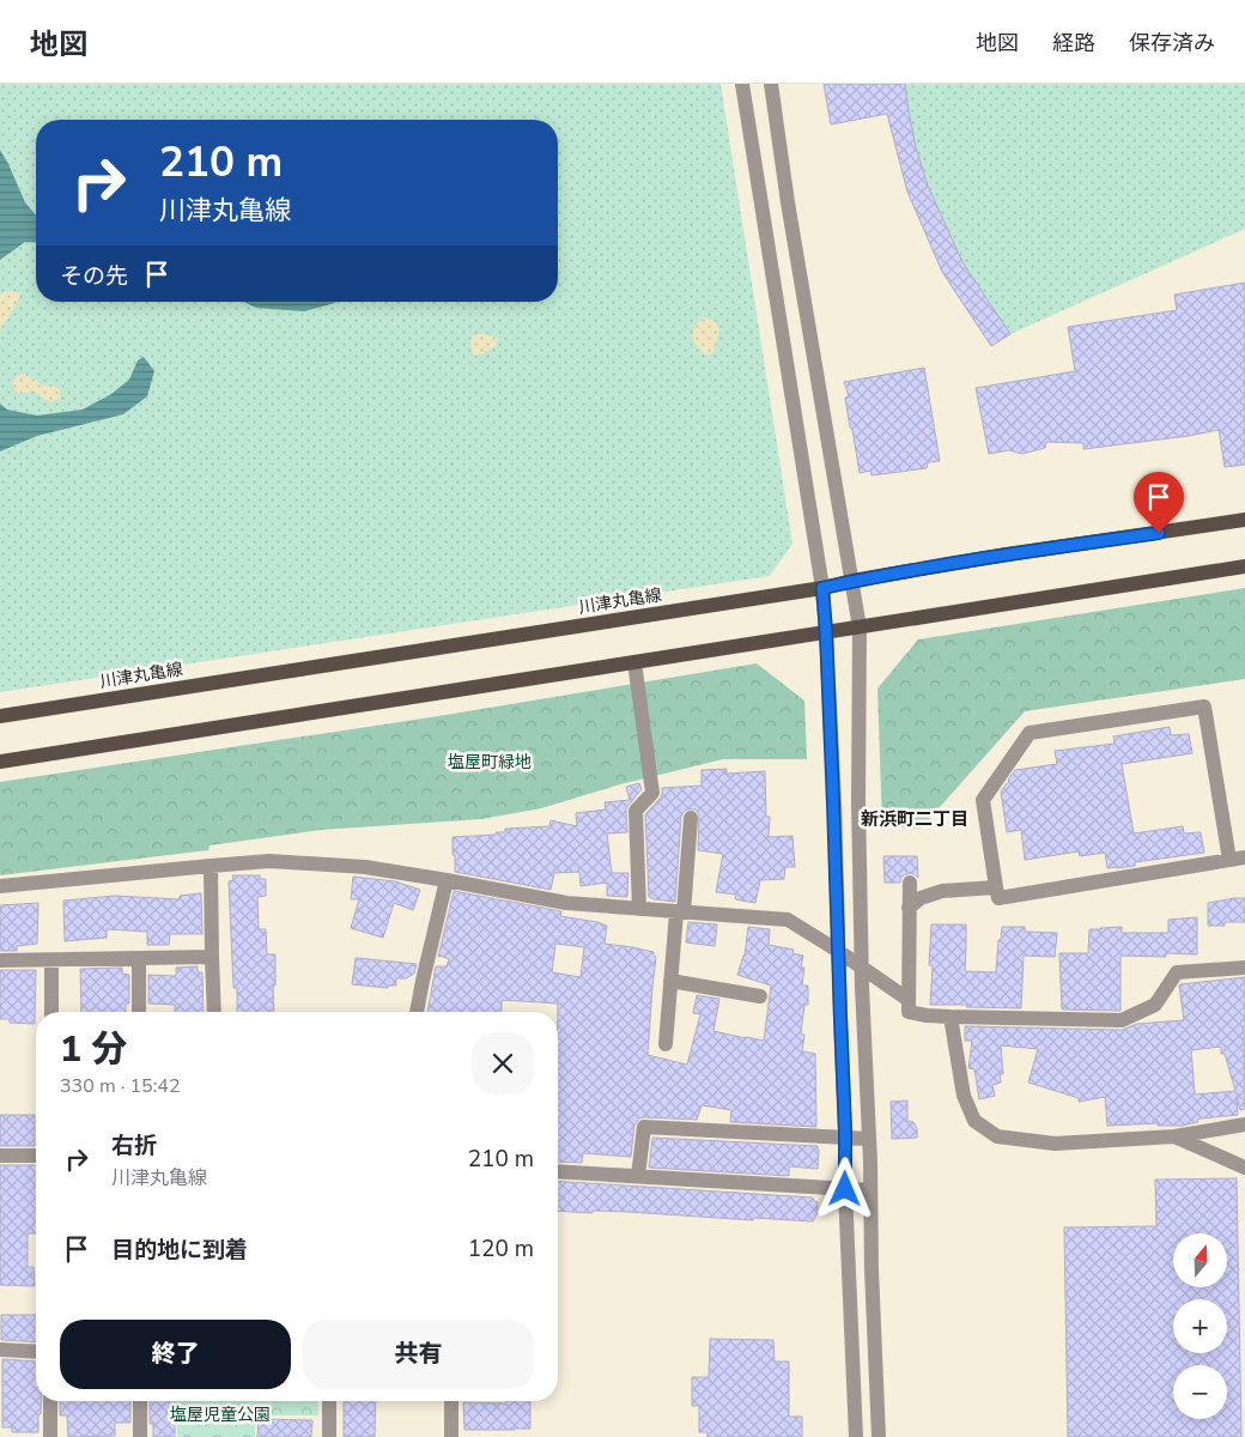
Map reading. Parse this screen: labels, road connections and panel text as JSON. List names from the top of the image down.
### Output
{
  "streets": {
    "main road": ["川津丸亀線"]
  },
  "districts": ["新浜町二丁目"],
  "parks": ["塩屋町緑地", "塩屋児童公園"],
  "north": "top",
  "page": {
    "header": "地図",
    "nav": ["地図", "経路", "保存済み"],
    "turn": ["210 m", "川津丸亀線"],
    "then": "その先",
    "heading": ["1 分", "330 m · 15:42"],
    "list": [
      {
        "name": "右折",
        "note": "川津丸亀線",
        "value": "210 m"
      },
      {
        "name": "目的地に到着",
        "value": "120 m"
      }
    ],
    "map_buttons": ["+", "−"],
    "buttons": ["終了", "共有"]
  }
}
